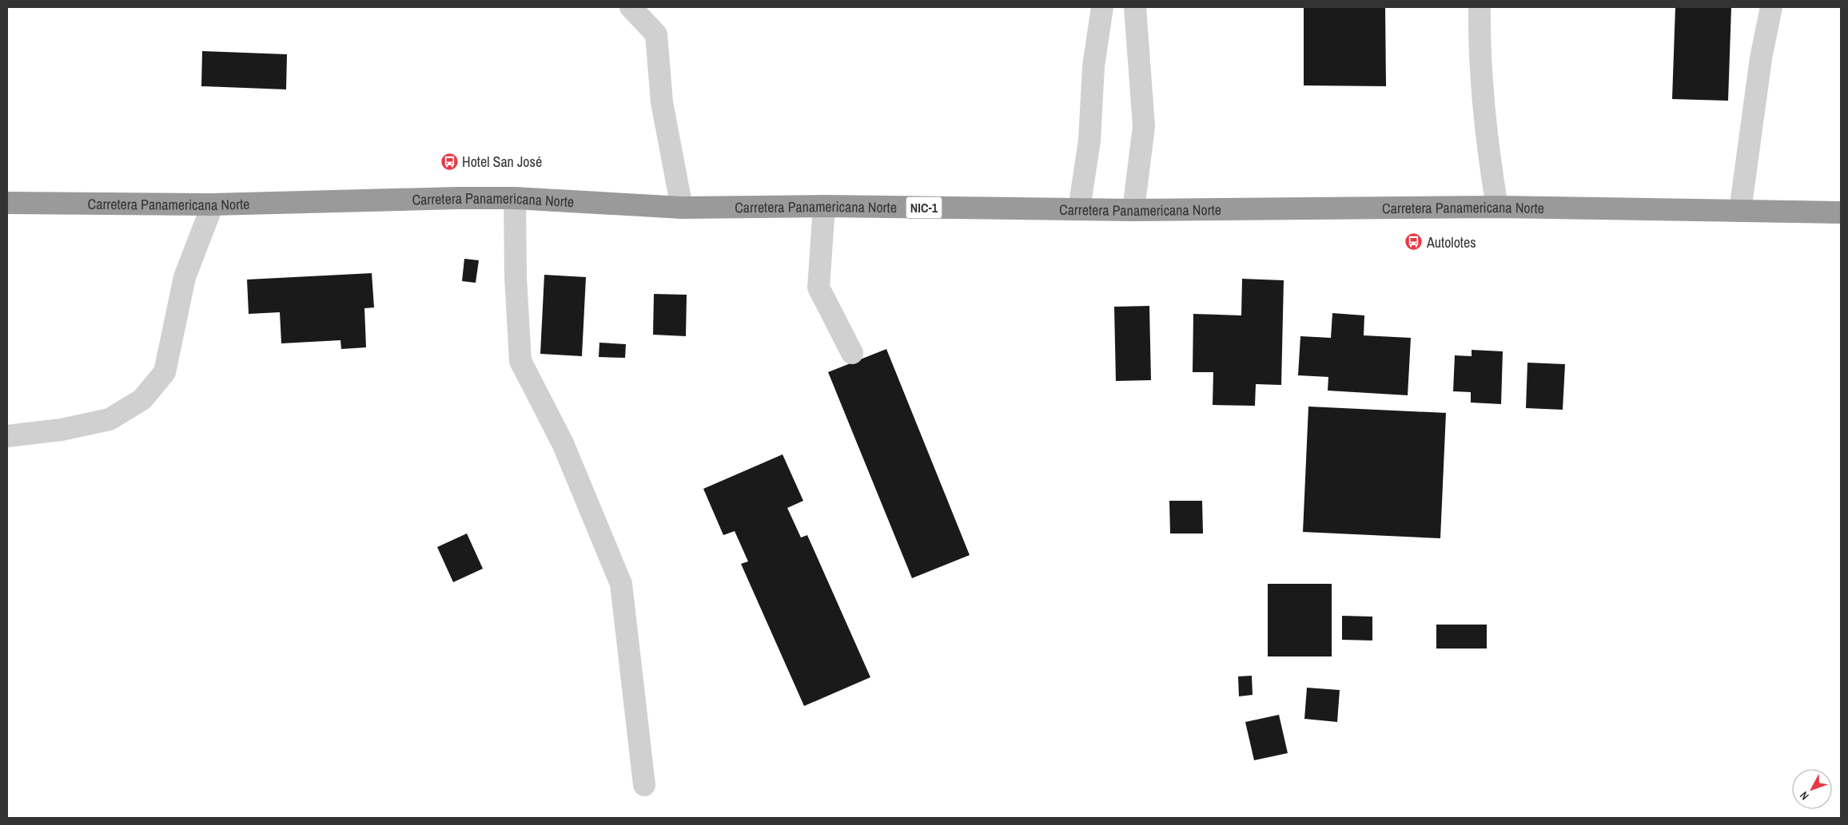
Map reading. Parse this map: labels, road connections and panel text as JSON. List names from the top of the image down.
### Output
{
  "streets": {
    "highway": ["Carretera Panamericana Norte", "NIC-1"]
  },
  "places": {
    "bus stop": ["Hotel San José", "Autolotes"]
  },
  "north": "bottom left"
}
